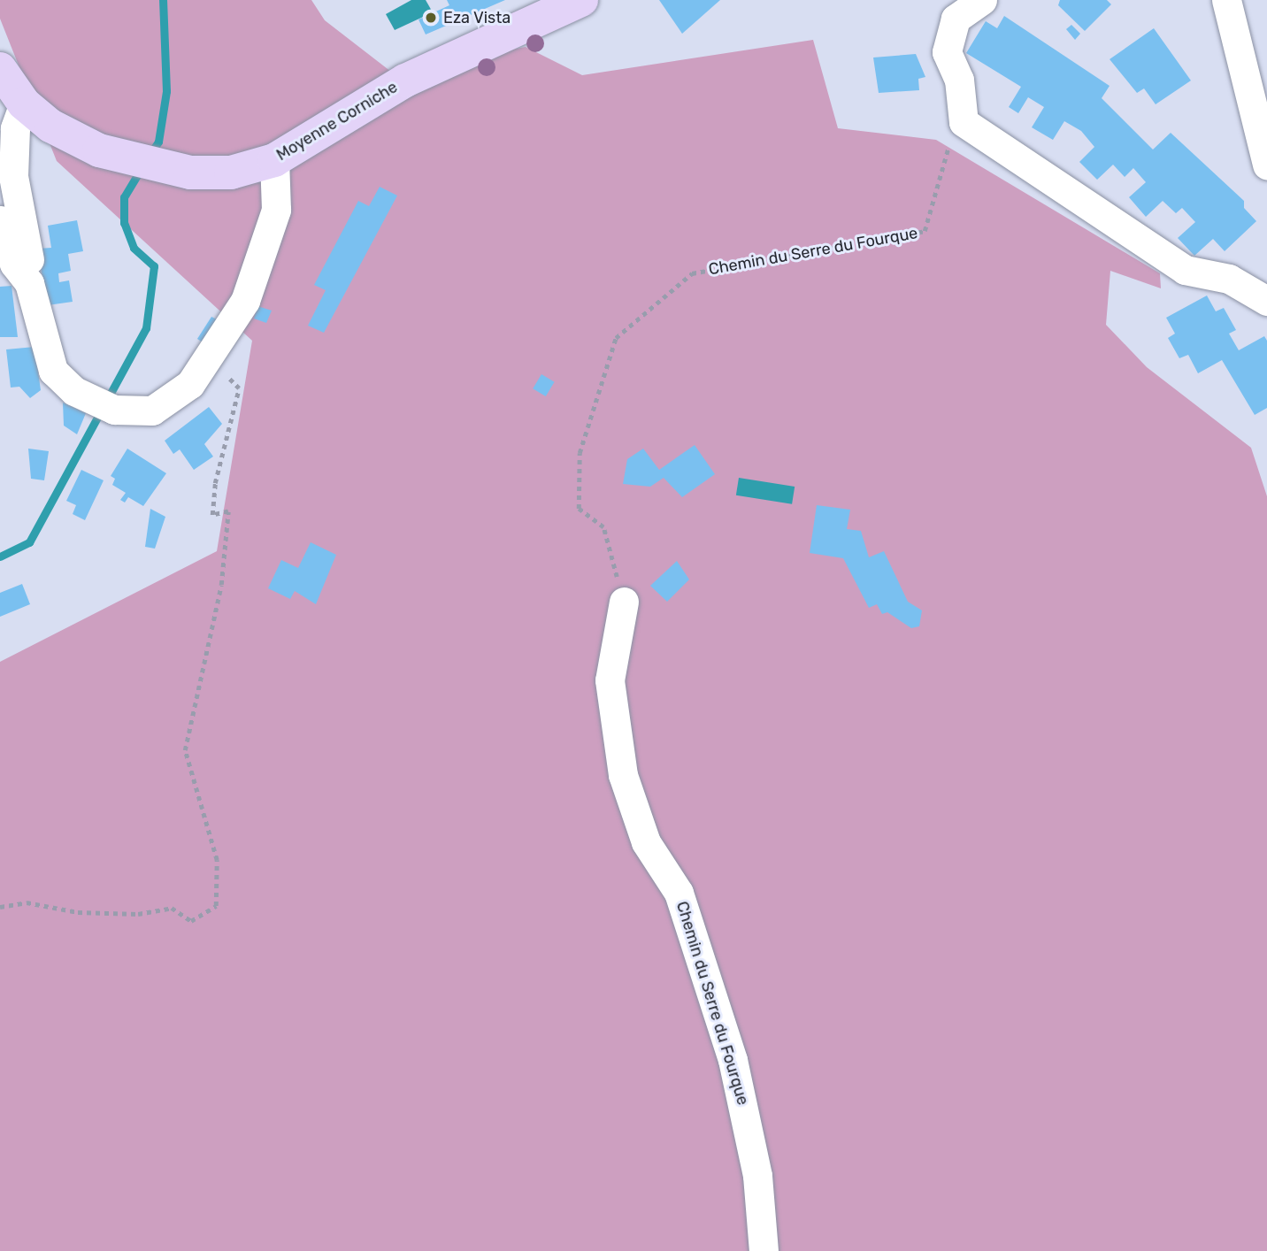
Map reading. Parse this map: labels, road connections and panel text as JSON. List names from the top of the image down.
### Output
{
  "streets": {
    "main road": ["Moyenne Corniche"],
    "street": ["Chemin du Serre du Fourque"]
  },
  "places": ["Eza Vista"]
}
